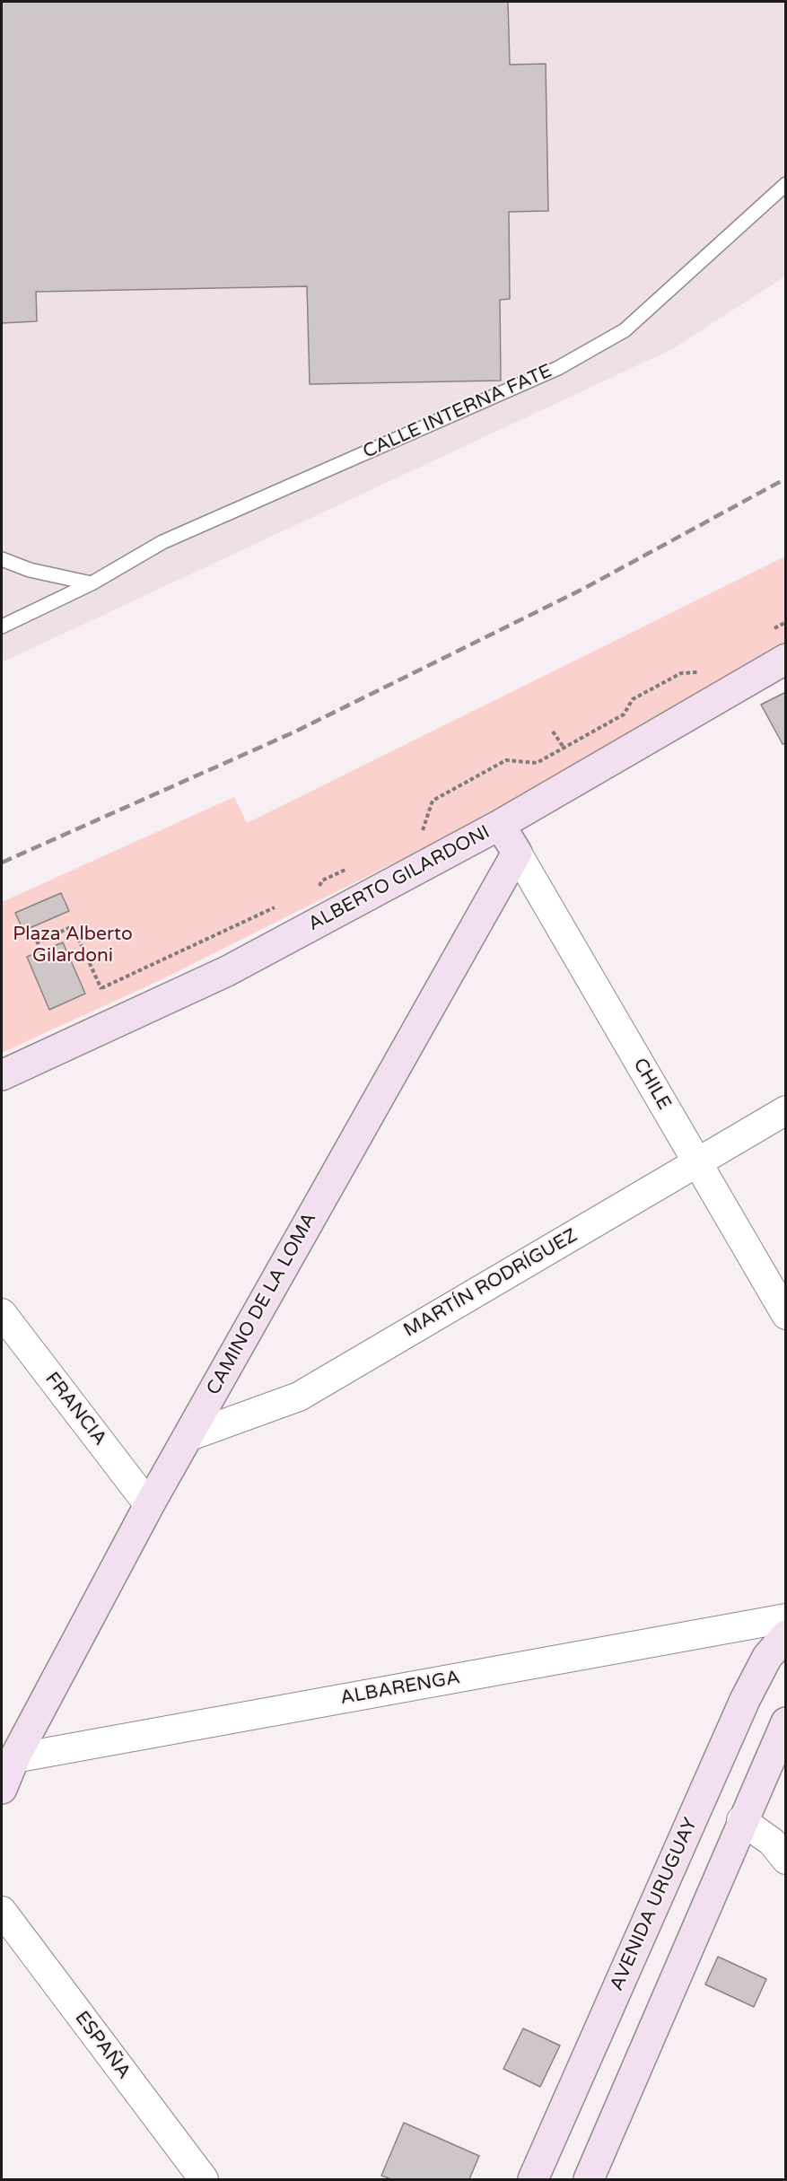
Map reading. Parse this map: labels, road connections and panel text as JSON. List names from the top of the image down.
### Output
{
  "streets": {
    "street": [
      "ALBERTO GILARDONI",
      "CHILE",
      "MARTÍN RODRÍGUEZ",
      "CAMINO DE LA LOMA",
      "FRANCIA",
      "ALBARENGA",
      "AVENIDA URUGUAY",
      "ESPAÑA"
    ],
    "lane": ["CALLE INTERNA FATE"]
  },
  "crossings": [
    ["CHILE", "MARTÍN RODRÍGUEZ"],
    ["CHILE", "CAMINO DE LA LOMA"],
    ["MARTÍN RODRÍGUEZ", "CAMINO DE LA LOMA"],
    ["CAMINO DE LA LOMA", "FRANCIA"],
    ["CAMINO DE LA LOMA", "ALBARENGA"]
  ],
  "parks": ["Plaza Alberto Gilardoni"]
}
